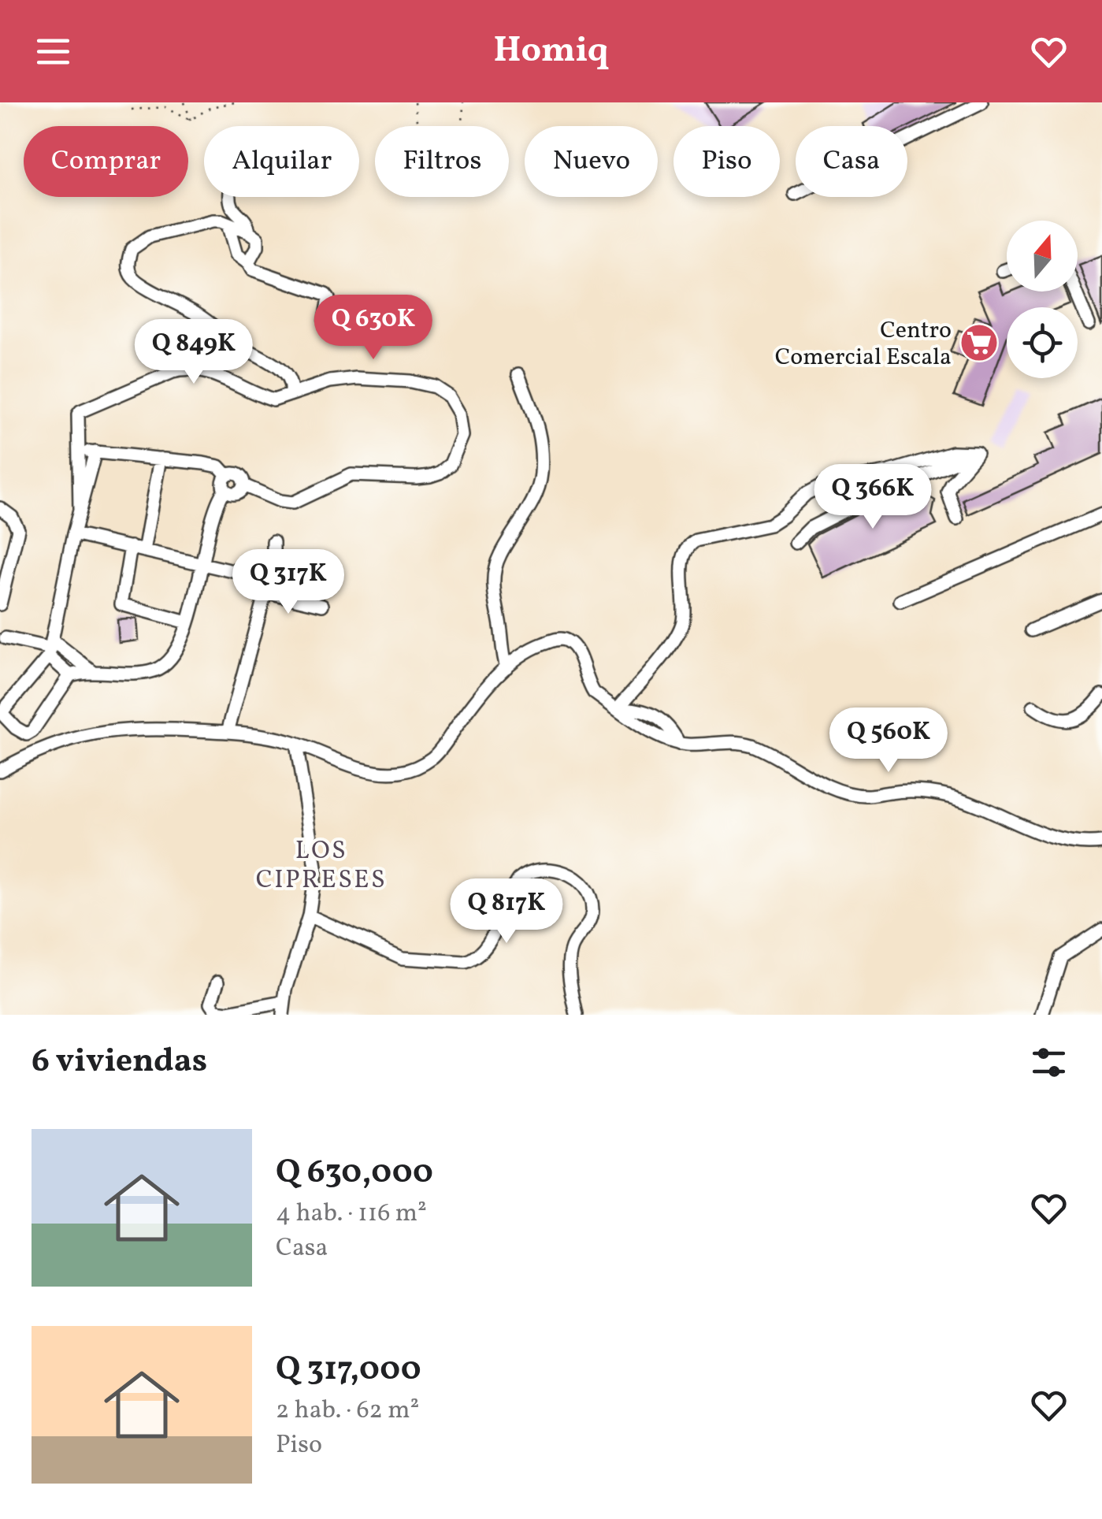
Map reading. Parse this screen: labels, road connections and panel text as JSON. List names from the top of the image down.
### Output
{
  "districts": ["LOS CIPRESES"],
  "places": {
    "supermarket": ["Centro Comercial Escala"]
  },
  "north": "top",
  "page": {
    "header": "Homiq",
    "chip": [
      "Comprar",
      "Alquilar",
      "Filtros",
      "Nuevo",
      "Piso",
      "Casa"
    ],
    "price": [
      "Q 630K",
      "Q 849K",
      "Q 366K",
      "Q 317K",
      "Q 560K",
      "Q 817K"
    ],
    "heading": "6 viviendas",
    "list": [
      {
        "name": "Q 630,000",
        "note": "4 hab. · 116 m² · Casa"
      },
      {
        "name": "Q 317,000",
        "note": "2 hab. · 62 m² · Piso"
      }
    ]
  }
}
